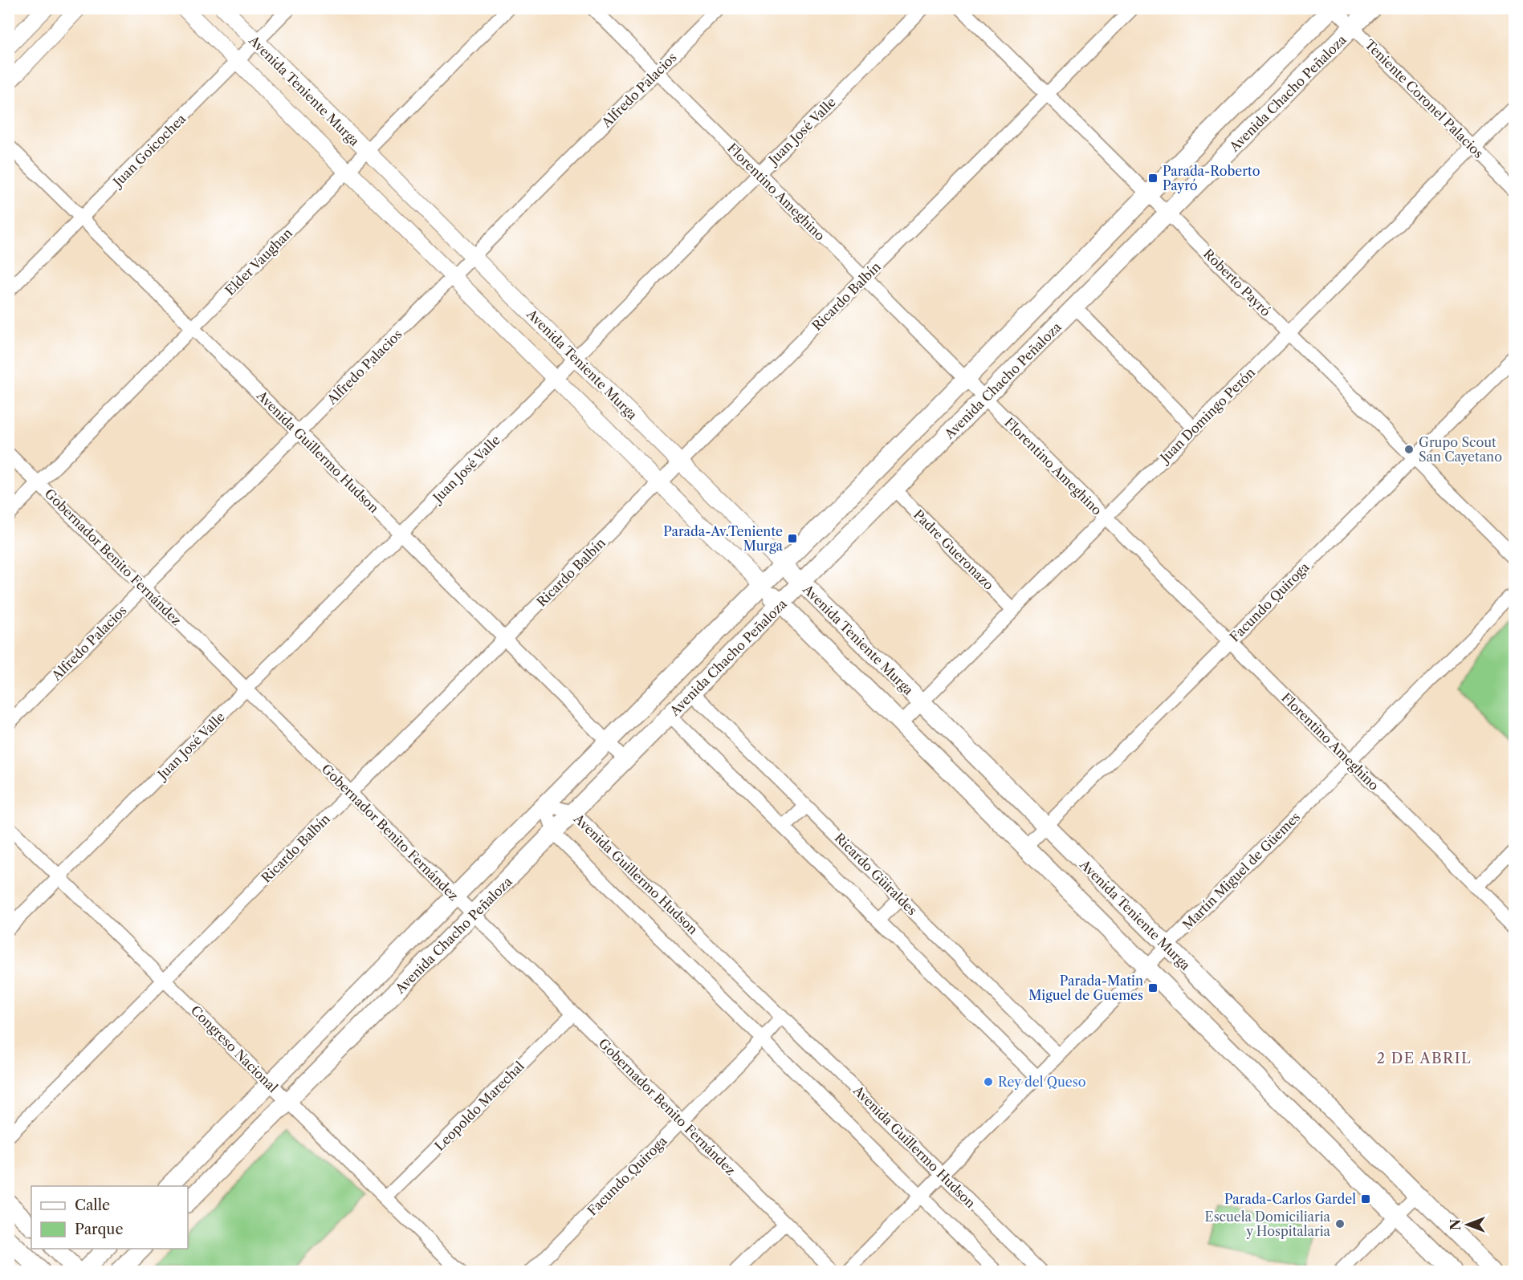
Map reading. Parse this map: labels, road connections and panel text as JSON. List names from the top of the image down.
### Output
{
  "streets": {
    "main road": ["Avenida Teniente Murga", "Avenida Chacho Peñaloza"],
    "street": [
      "Alfredo Palacios",
      "Teniente Coronel Palacios",
      "Juan José Valle",
      "Juan Goicochea",
      "Florentino Ameghino",
      "Elder Vaughan",
      "Roberto Payró",
      "Ricardo Balbín",
      "Juan Domingo Perón",
      "Avenida Guillermo Hudson",
      "Padre Gueronazo",
      "Gobernador Benito Fernández",
      "Facundo Quiroga",
      "Martín Miguel de Güemes",
      "Ricardo Güiraldes",
      "Congreso Nacional",
      "Leopoldo Marechal"
    ]
  },
  "crossings": [
    ["Alfredo Palacios", "Avenida Teniente Murga"],
    ["Alfredo Palacios", "Florentino Ameghino"],
    ["Alfredo Palacios", "Avenida Guillermo Hudson"],
    ["Alfredo Palacios", "Gobernador Benito Fernández"],
    ["Avenida Teniente Murga", "Avenida Chacho Peñaloza"],
    ["Avenida Teniente Murga", "Juan José Valle"],
    ["Avenida Teniente Murga", "Juan Goicochea"],
    ["Avenida Teniente Murga", "Elder Vaughan"],
    ["Avenida Teniente Murga", "Ricardo Balbín"],
    ["Avenida Teniente Murga", "Juan Domingo Perón"],
    ["Avenida Teniente Murga", "Facundo Quiroga"],
    ["Avenida Teniente Murga", "Martín Miguel de Güemes"],
    ["Avenida Chacho Peñaloza", "Teniente Coronel Palacios"],
    ["Avenida Chacho Peñaloza", "Florentino Ameghino"],
    ["Avenida Chacho Peñaloza", "Roberto Payró"],
    ["Avenida Chacho Peñaloza", "Avenida Guillermo Hudson"],
    ["Avenida Chacho Peñaloza", "Padre Gueronazo"],
    ["Avenida Chacho Peñaloza", "Gobernador Benito Fernández"],
    ["Avenida Chacho Peñaloza", "Ricardo Güiraldes"],
    ["Avenida Chacho Peñaloza", "Congreso Nacional"],
    ["Teniente Coronel Palacios", "Juan Domingo Perón"],
    ["Juan José Valle", "Florentino Ameghino"],
    ["Juan José Valle", "Avenida Guillermo Hudson"],
    ["Juan José Valle", "Gobernador Benito Fernández"],
    ["Juan José Valle", "Congreso Nacional"],
    ["Juan Goicochea", "Avenida Guillermo Hudson"],
    ["Florentino Ameghino", "Ricardo Balbín"],
    ["Florentino Ameghino", "Juan Domingo Perón"],
    ["Florentino Ameghino", "Facundo Quiroga"],
    ["Florentino Ameghino", "Martín Miguel de Güemes"],
    ["Elder Vaughan", "Avenida Guillermo Hudson"],
    ["Elder Vaughan", "Gobernador Benito Fernández"],
    ["Roberto Payró", "Ricardo Balbín"],
    ["Roberto Payró", "Juan Domingo Perón"],
    ["Roberto Payró", "Facundo Quiroga"],
    ["Ricardo Balbín", "Avenida Guillermo Hudson"],
    ["Ricardo Balbín", "Gobernador Benito Fernández"],
    ["Ricardo Balbín", "Congreso Nacional"],
    ["Juan Domingo Perón", "Padre Gueronazo"],
    ["Avenida Guillermo Hudson", "Facundo Quiroga"],
    ["Avenida Guillermo Hudson", "Martín Miguel de Güemes"],
    ["Gobernador Benito Fernández", "Facundo Quiroga"],
    ["Gobernador Benito Fernández", "Leopoldo Marechal"],
    ["Martín Miguel de Güemes", "Ricardo Güiraldes"],
    ["Congreso Nacional", "Leopoldo Marechal"]
  ],
  "districts": ["2 DE ABRIL"],
  "places": {
    "transit": [
      "Parada-Roberto Payró",
      "Parada-Av.Teniente Murga",
      "Parada-Matin Miguel de Guemes",
      "Parada-Carlos Gardel"
    ],
    "other": ["Grupo Scout San Cayetano", "Rey del Queso", "Escuela Domiciliaria y Hospitalaria"]
  },
  "legend": ["Calle", "Parque"],
  "north": "left"
}
